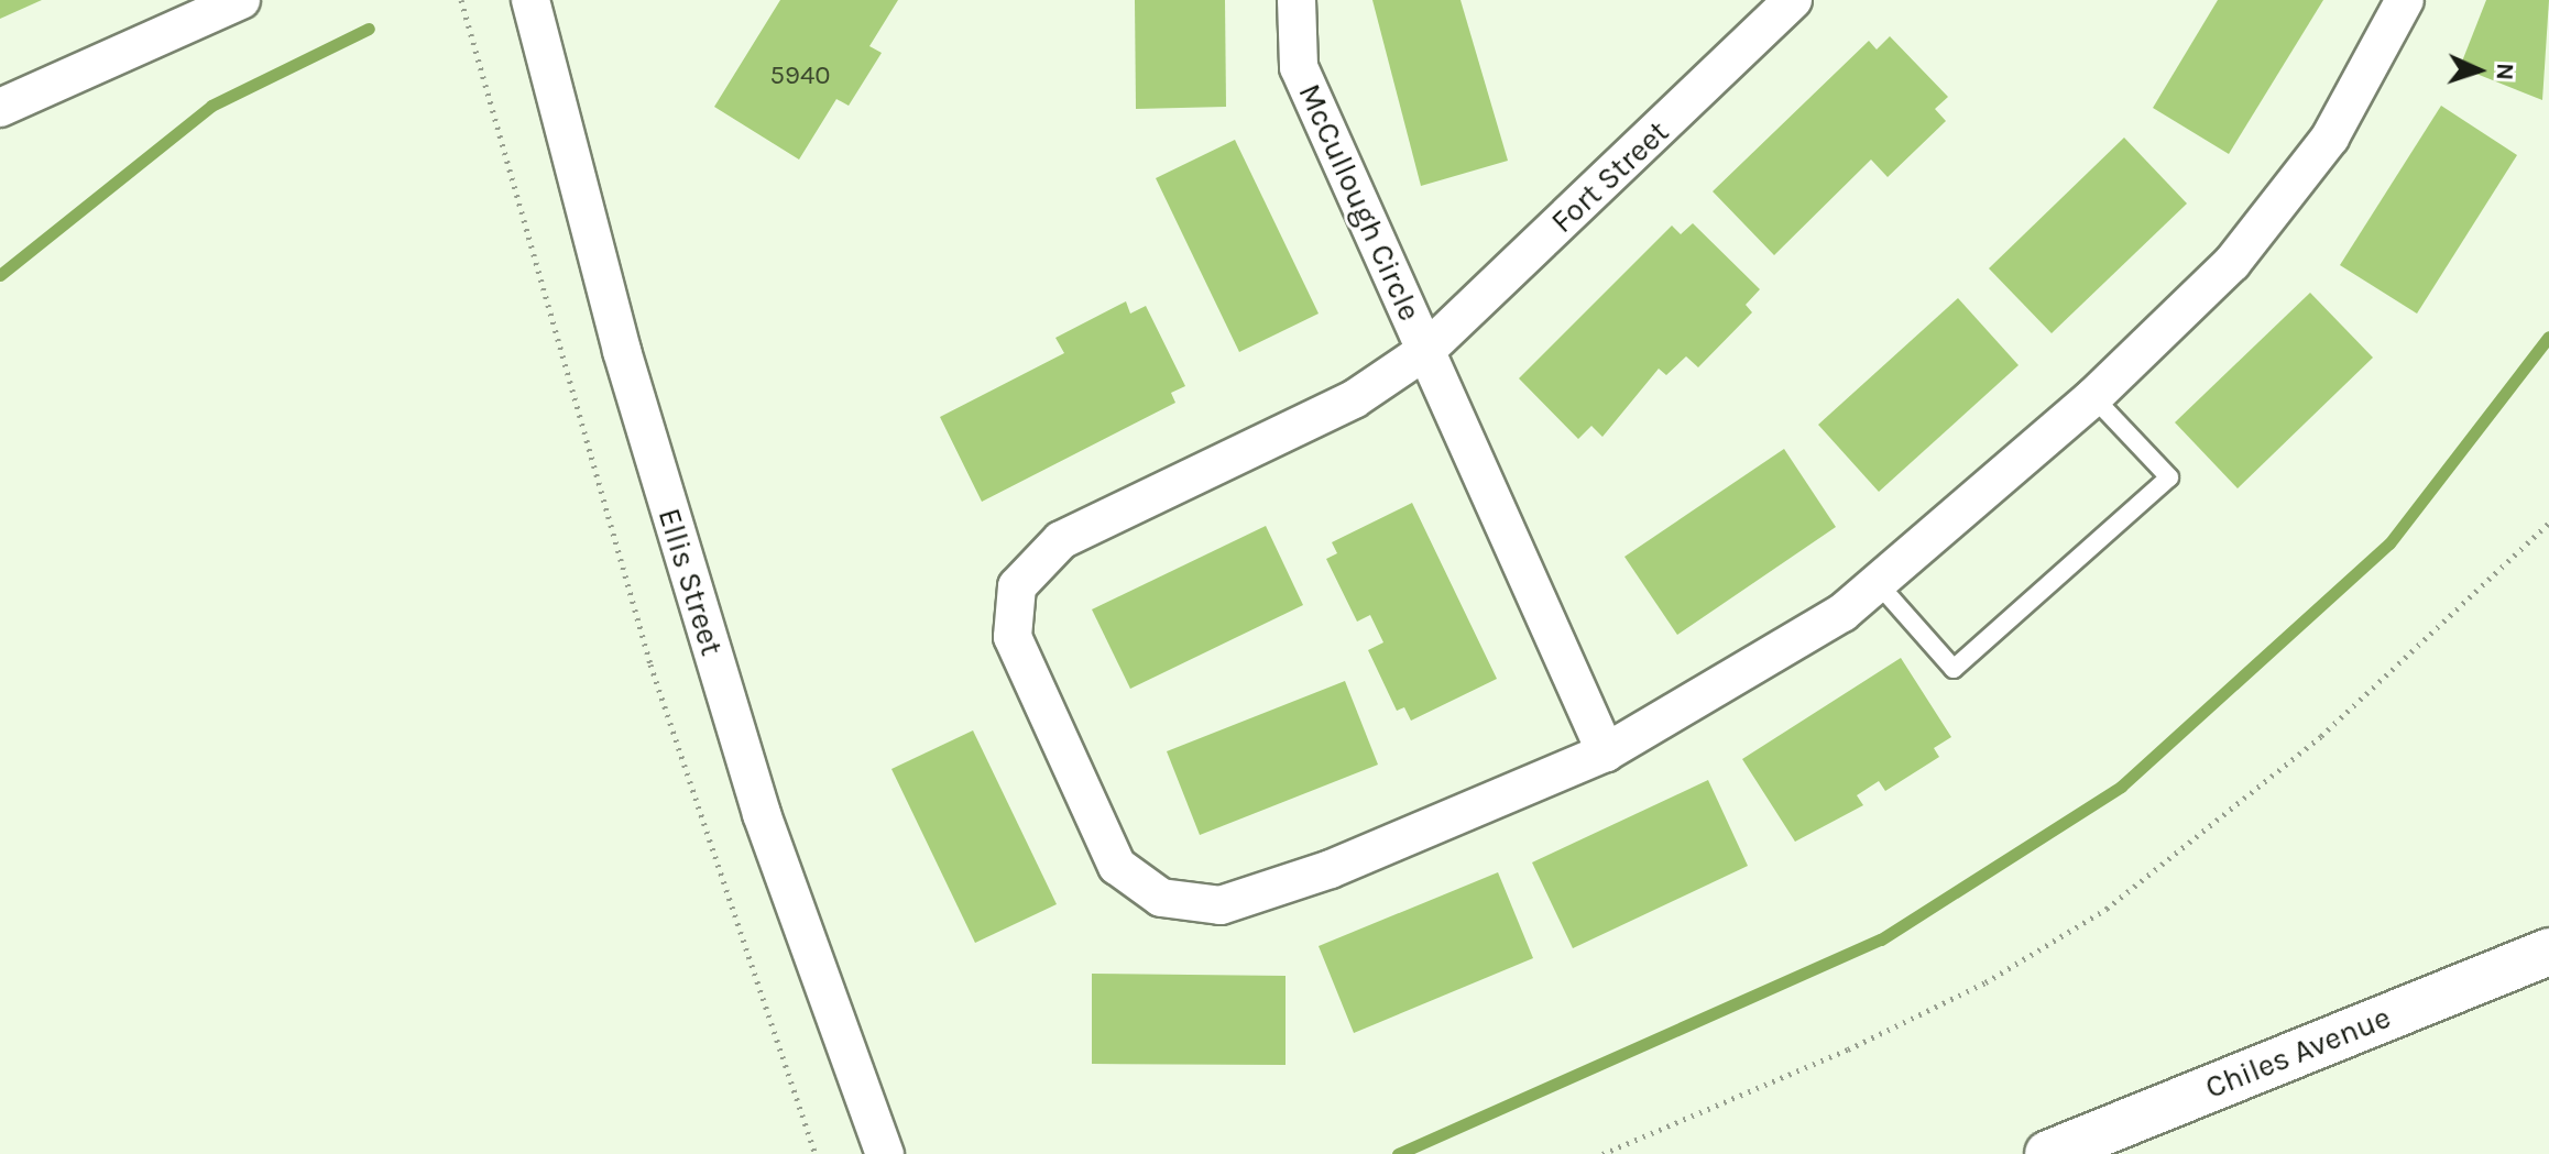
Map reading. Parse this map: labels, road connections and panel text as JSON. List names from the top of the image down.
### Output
{
  "streets": {
    "street": [
      "Fort Street",
      "McCullough Circle",
      "Ellis Street",
      "Chiles Avenue"
    ]
  },
  "crossings": [
    ["Fort Street", "McCullough Circle"]
  ],
  "house_numbers": ["5940"],
  "north": "right"
}
